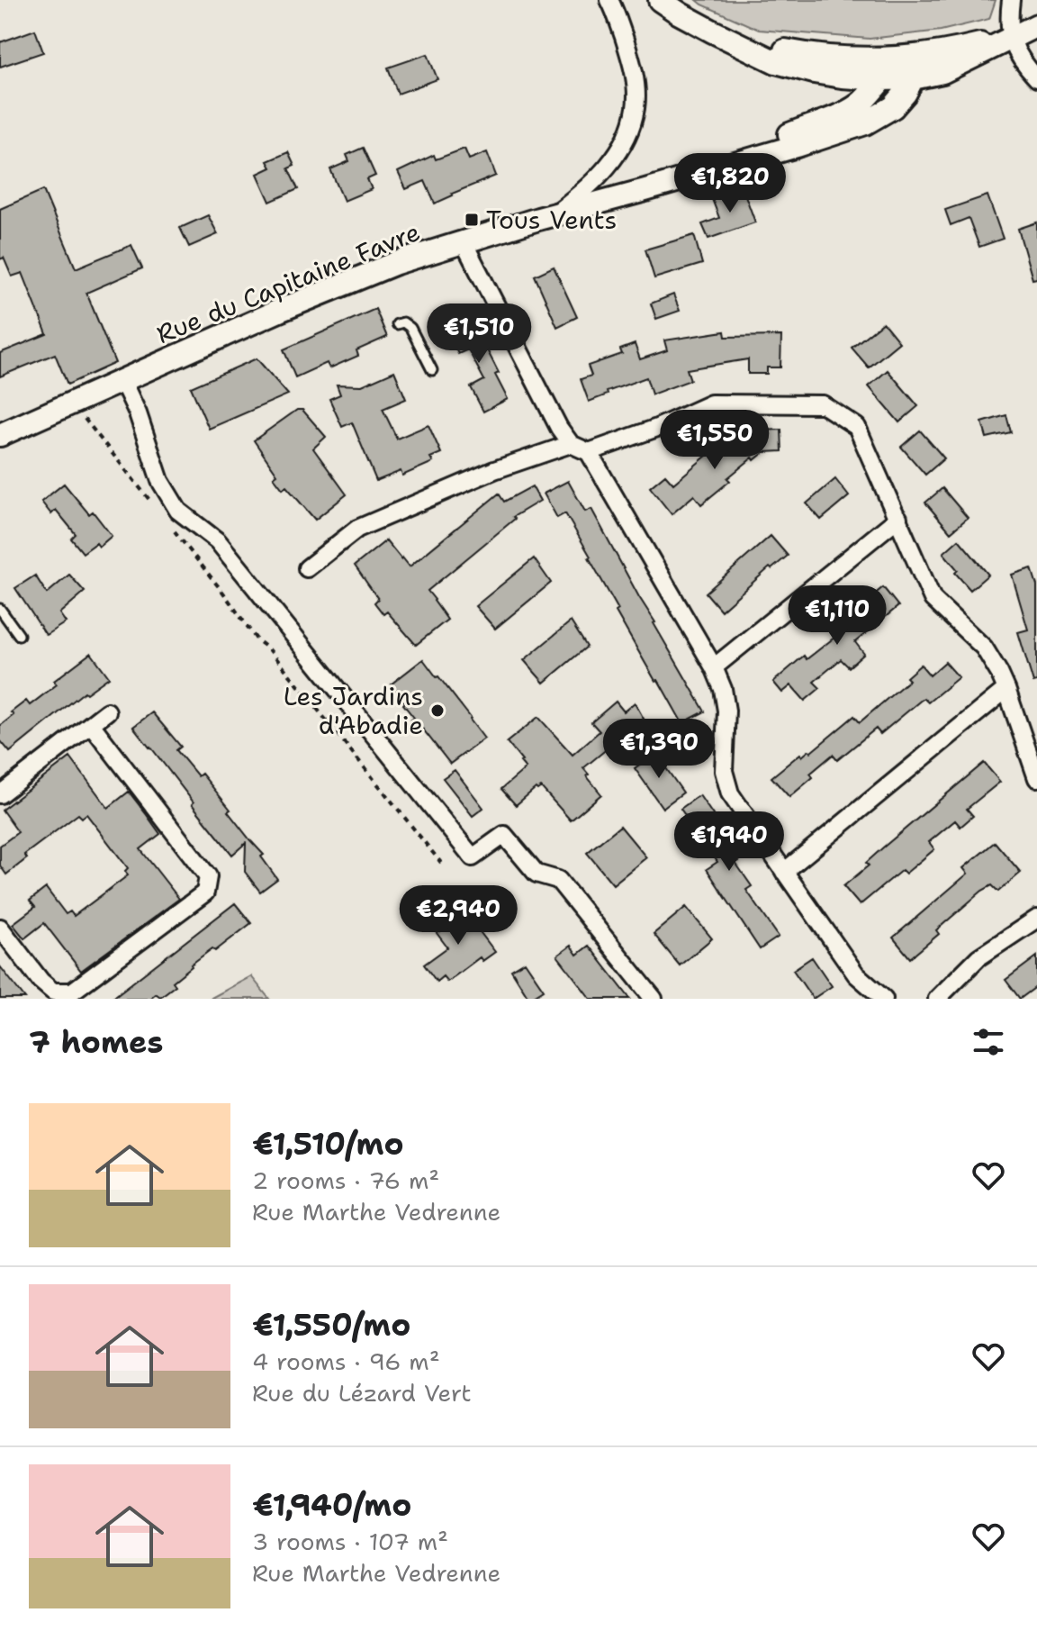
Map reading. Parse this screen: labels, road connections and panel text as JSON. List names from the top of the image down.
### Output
{
  "streets": {
    "street": ["Rue du Capitaine Favre"]
  },
  "places": {
    "transit": ["Tous Vents"],
    "other": ["Les Jardins d'Abadie"]
  },
  "page": {
    "price": [
      "€1,820",
      "€1,510",
      "€1,550",
      "€1,110",
      "€1,390",
      "€1,940",
      "€2,940"
    ],
    "heading": "7 homes",
    "list": [
      {
        "name": "€1,510/mo",
        "note": "2 rooms · 76 m² · Rue Marthe Vedrenne"
      },
      {
        "name": "€1,550/mo",
        "note": "4 rooms · 96 m² · Rue du Lézard Vert"
      },
      {
        "name": "€1,940/mo",
        "note": "3 rooms · 107 m² · Rue Marthe Vedrenne"
      }
    ]
  }
}
